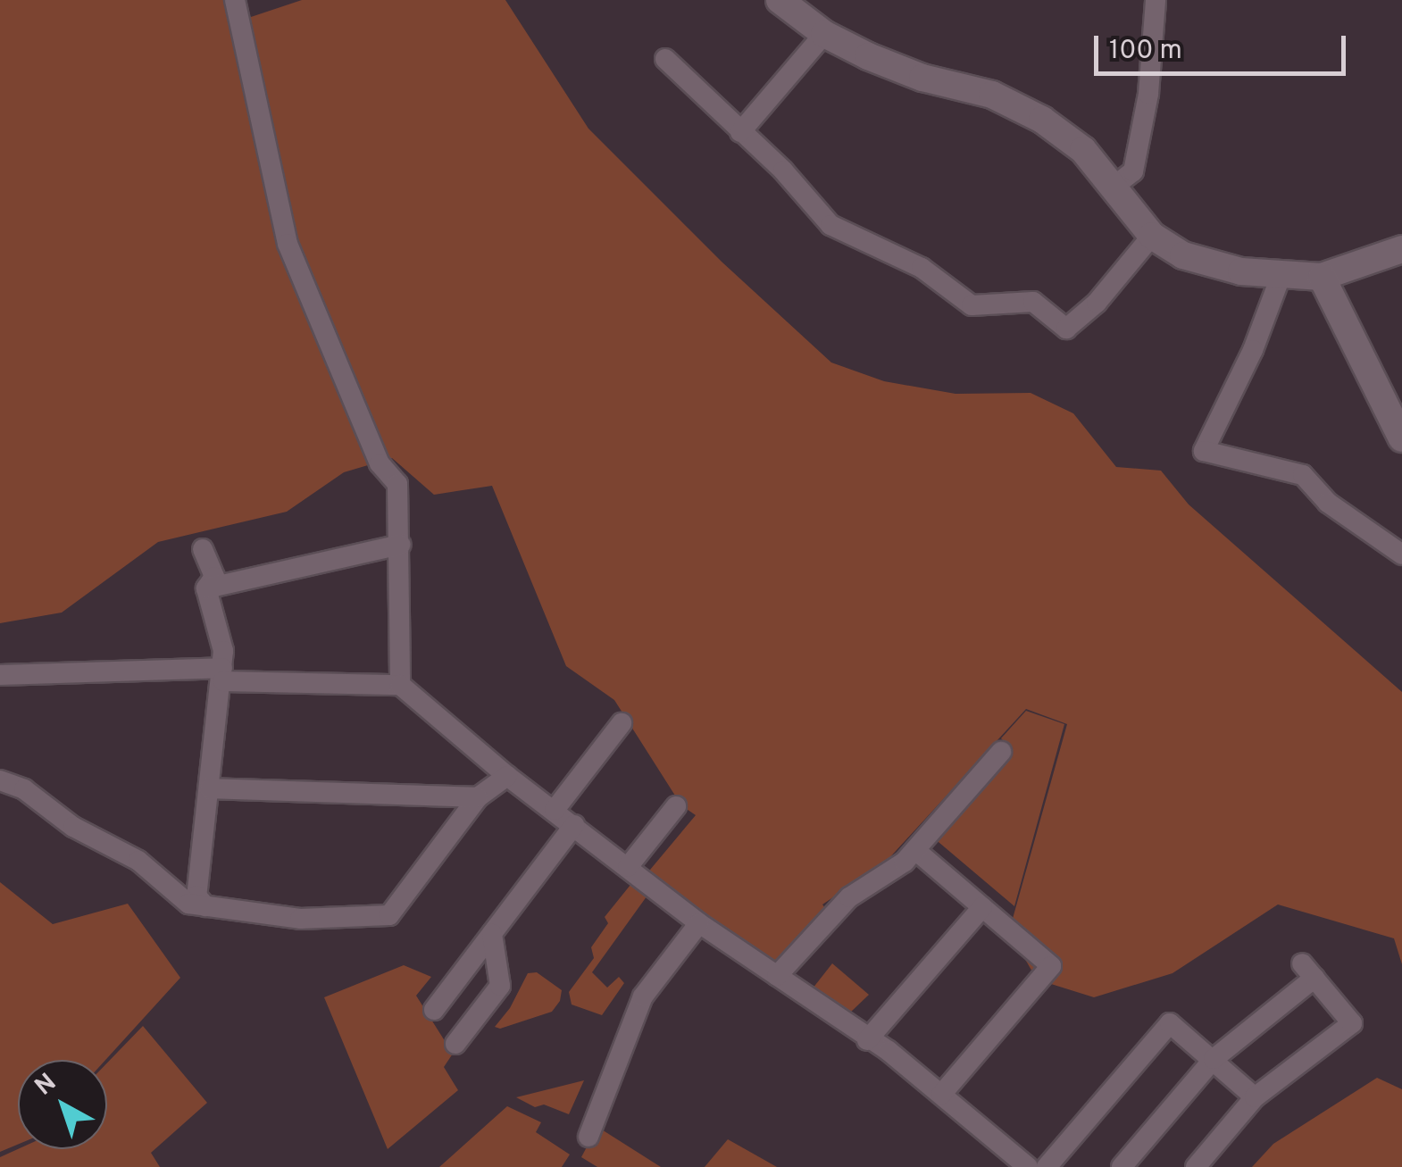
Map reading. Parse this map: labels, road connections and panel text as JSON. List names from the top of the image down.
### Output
{
  "scale_bar": "100 m",
  "north": "top left"
}
